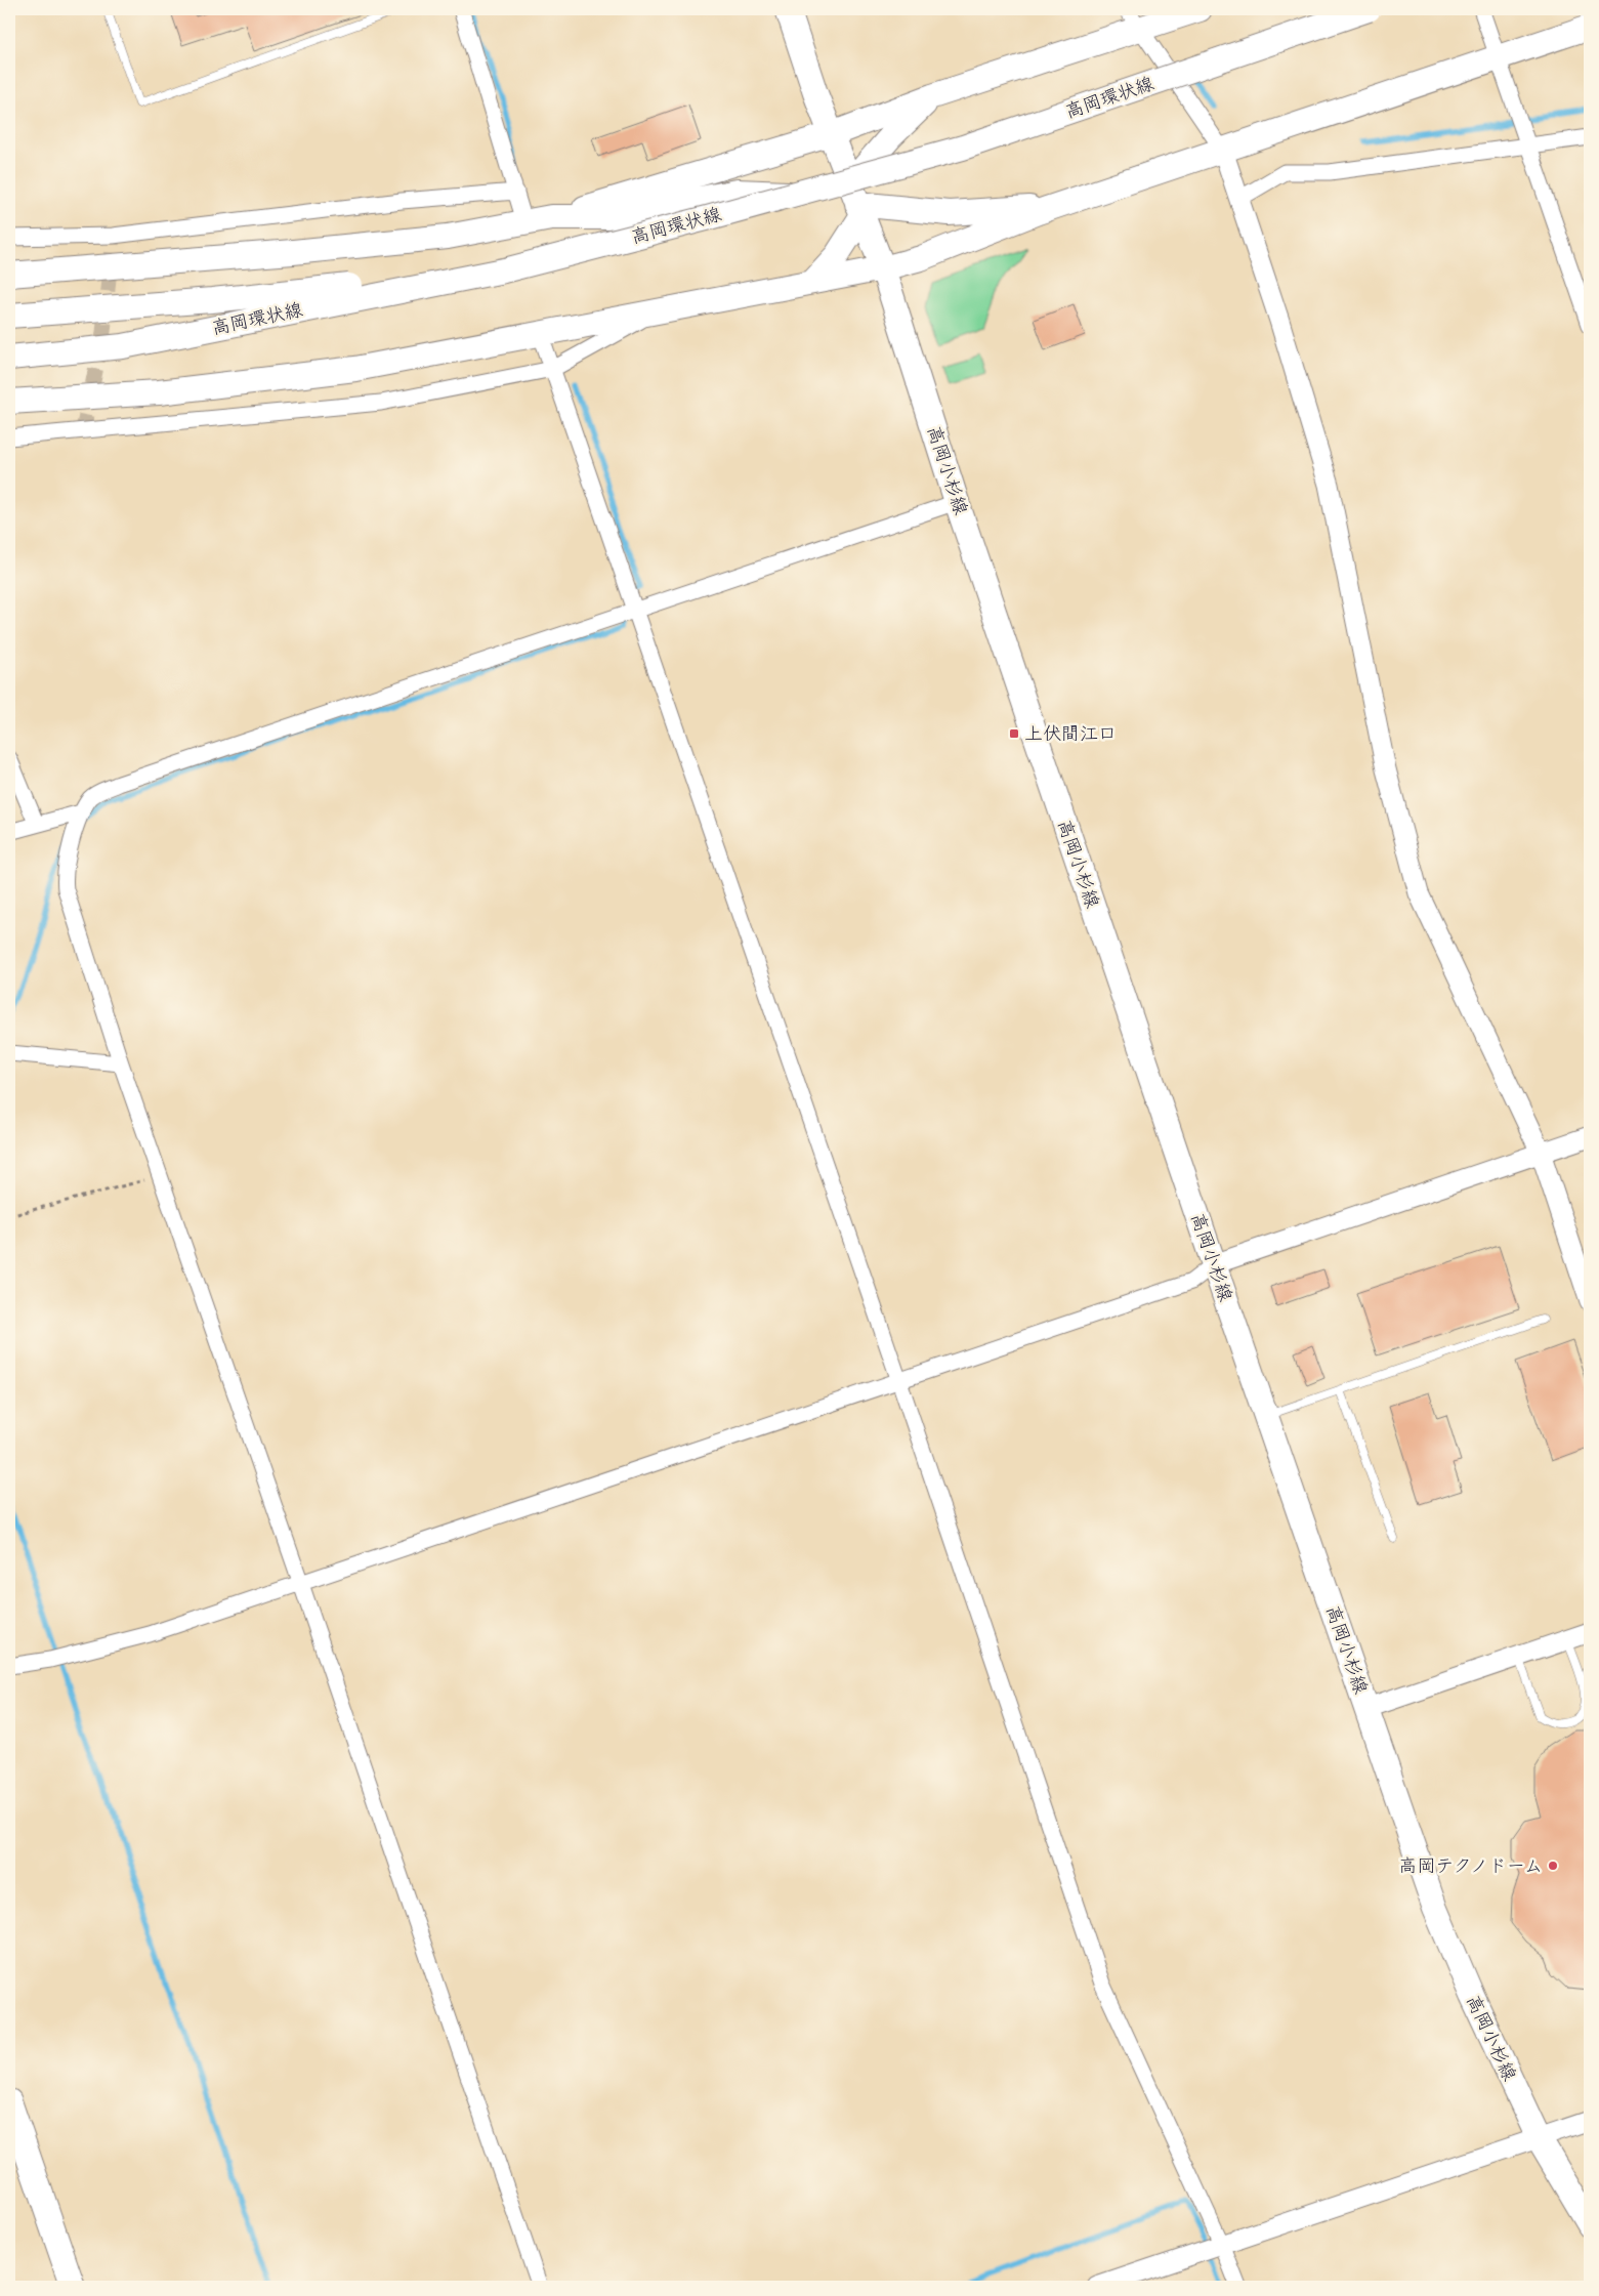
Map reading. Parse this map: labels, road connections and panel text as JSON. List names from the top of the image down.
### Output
{
  "streets": {
    "main road": ["高岡環状線", "高岡小杉線"]
  },
  "places": {
    "transit": ["上伏間江口"],
    "other": ["高岡テクノドーム"]
  }
}
